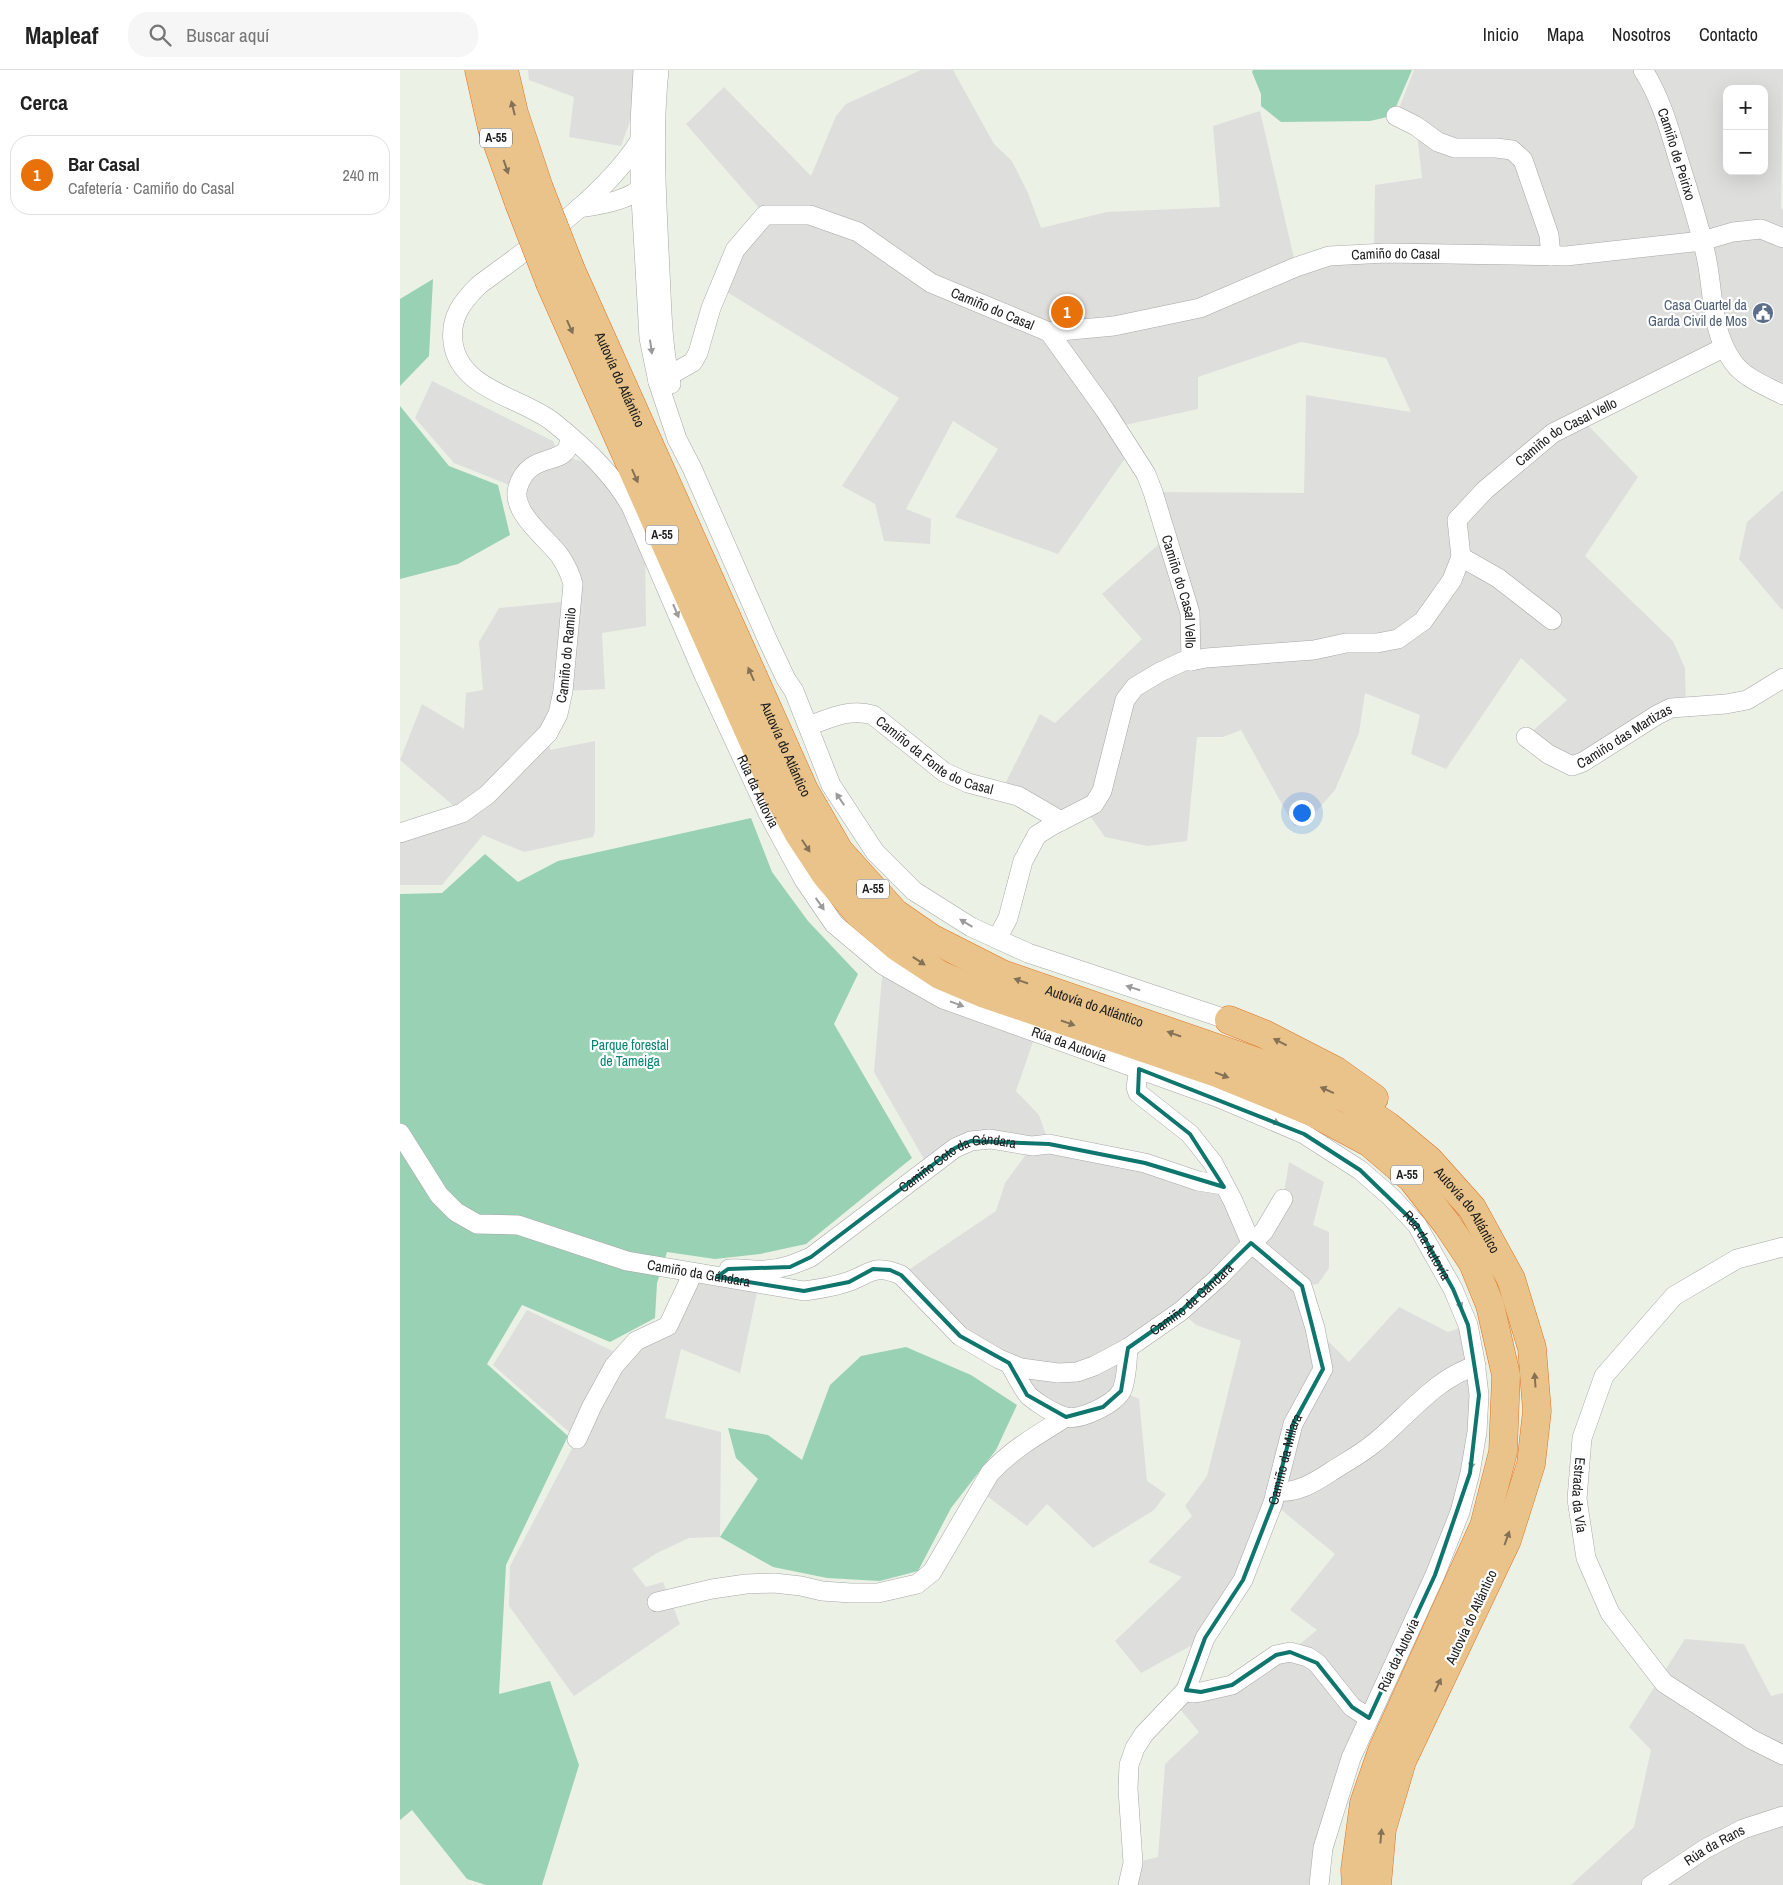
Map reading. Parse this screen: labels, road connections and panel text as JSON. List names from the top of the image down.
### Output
{
  "streets": {
    "highway": ["A-55", "Autovía do Atlántico"],
    "street": [
      "Camiño de Peirixo",
      "Camiño do Casal",
      "Camiño do Casal Vello",
      "Camiño do Ramilo",
      "Camiño das Martizas",
      "Camiño da Fonte do Casal",
      "Rúa da Autovía",
      "Camiño Coto da Gándara",
      "Camiño da Gándara",
      "Camiño da Millara",
      "Estrada da Vía",
      "Rúa da Rans"
    ]
  },
  "crossings": [
    ["Camiño de Peirixo", "Camiño do Casal"],
    ["Camiño do Casal", "Camiño do Casal Vello"],
    ["Rúa da Autovía", "Camiño da Millara"],
    ["Camiño Coto da Gándara", "Camiño da Gándara"],
    ["Camiño Coto da Gándara", "Camiño da Millara"],
    ["Camiño da Gándara", "Camiño da Millara"]
  ],
  "parks": ["Parque forestal de Tameiga"],
  "places": {
    "public building": ["Casa Cuartel da Garda Civil de Mos"]
  },
  "page": {
    "header": "Mapleaf",
    "search": "Buscar aquí",
    "nav": [
      "Inicio",
      "Mapa",
      "Nosotros",
      "Contacto"
    ],
    "heading": "Cerca",
    "map_buttons": ["+", "−"],
    "list": [
      {
        "mark": "1",
        "name": "Bar Casal",
        "note": "Cafetería · Camiño do Casal",
        "value": "240 m"
      }
    ],
    "pins": "1"
  }
}
